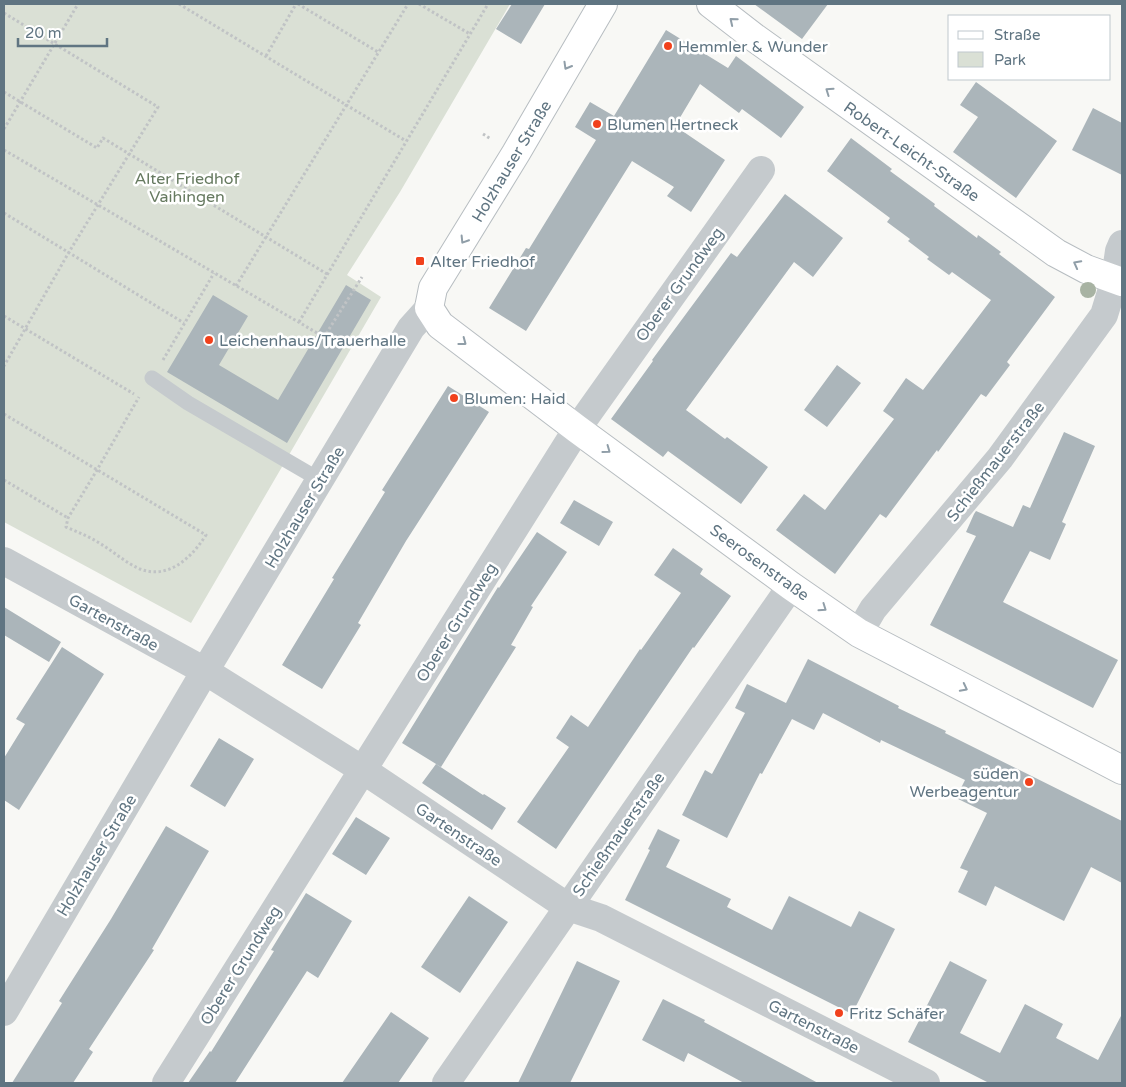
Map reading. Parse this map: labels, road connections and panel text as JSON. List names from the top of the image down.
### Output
{
  "streets": {
    "street": [
      "Robert-Leicht-Straße",
      "Holzhauser Straße",
      "Oberer Grundweg",
      "Schießmauerstraße",
      "Seerosenstraße",
      "Gartenstraße"
    ]
  },
  "crossings": [
    ["Robert-Leicht-Straße", "Schießmauerstraße"],
    ["Holzhauser Straße", "Seerosenstraße"],
    ["Holzhauser Straße", "Gartenstraße"],
    ["Oberer Grundweg", "Seerosenstraße"],
    ["Oberer Grundweg", "Gartenstraße"],
    ["Schießmauerstraße", "Seerosenstraße"],
    ["Schießmauerstraße", "Gartenstraße"]
  ],
  "one_way": ["Robert-Leicht-Straße", "Seerosenstraße"],
  "parks": ["Alter Friedhof Vaihingen"],
  "places": {
    "other": [
      "Hemmler & Wunder",
      "Blumen Hertneck",
      "Leichenhaus/Trauerhalle",
      "Blumen: Haid",
      "süden Werbeagentur",
      "Fritz Schäfer"
    ],
    "transit": ["Alter Friedhof"]
  },
  "legend": ["Straße", "Park"],
  "scale_bar": "20 m"
}
